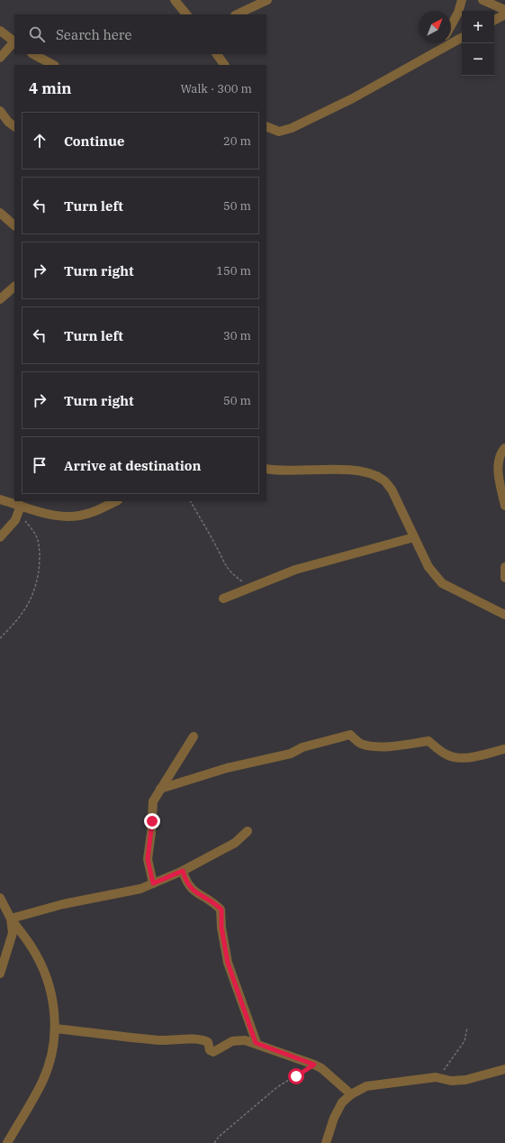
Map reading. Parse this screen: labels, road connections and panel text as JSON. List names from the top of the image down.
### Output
{
  "north": "top right",
  "page": {
    "map_buttons": ["+", "−"],
    "search": "Search here",
    "heading": ["4 min", "Walk · 300 m"],
    "list": [
      ["Continue", "20 m"],
      ["Turn left", "50 m"],
      ["Turn right", "150 m"],
      ["Turn left", "30 m"],
      ["Turn right", "50 m"],
      "Arrive at destination"
    ]
  }
}
